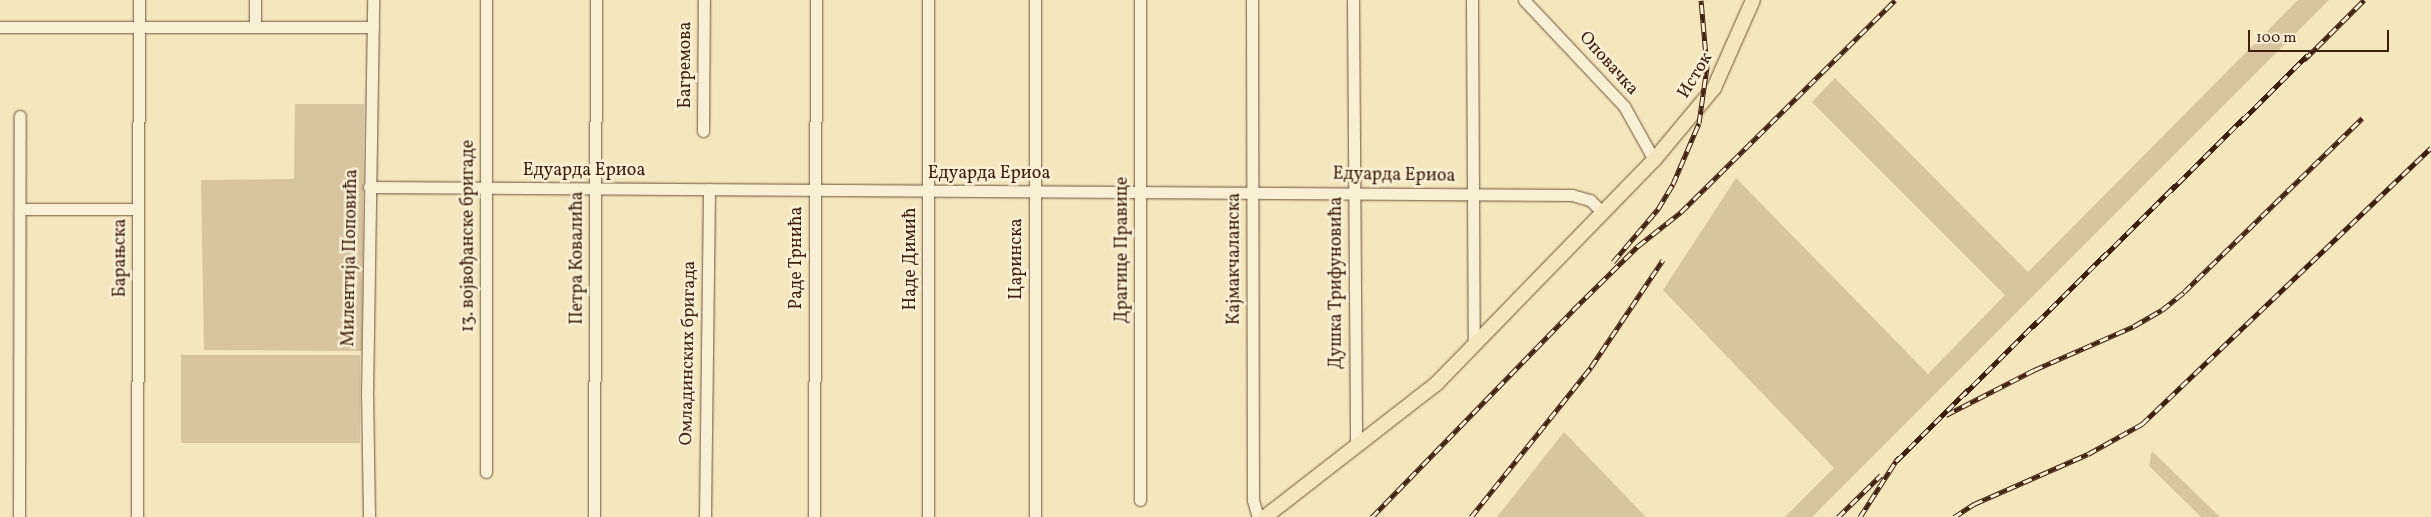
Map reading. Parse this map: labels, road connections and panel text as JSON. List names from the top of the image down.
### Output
{
  "streets": {
    "main road": ["Исток"],
    "street": [
      "Оповачка",
      "Багремова",
      "Едуарда Ериоа",
      "13. војвођанске бригаде",
      "Драгице Правице",
      "Барањска",
      "Милентија Поповића",
      "Петра Ковалића",
      "Раде Трнића",
      "Наде Димић",
      "Царинска",
      "Кајмакчаланска",
      "Душка Трифуновића",
      "Омладинских бригада"
    ]
  },
  "crossings": [
    ["Оповачка", "Исток"],
    ["Исток", "Едуарда Ериоа"],
    ["Исток", "Душка Трифуновића"],
    ["Едуарда Ериоа", "13. војвођанске бригаде"],
    ["Едуарда Ериоа", "Драгице Правице"],
    ["Едуарда Ериоа", "Милентија Поповића"],
    ["Едуарда Ериоа", "Петра Ковалића"],
    ["Едуарда Ериоа", "Раде Трнића"],
    ["Едуарда Ериоа", "Наде Димић"],
    ["Едуарда Ериоа", "Царинска"],
    ["Едуарда Ериоа", "Кајмакчаланска"],
    ["Едуарда Ериоа", "Душка Трифуновића"],
    ["Едуарда Ериоа", "Омладинских бригада"]
  ],
  "scale_bar": "100 m"
}
